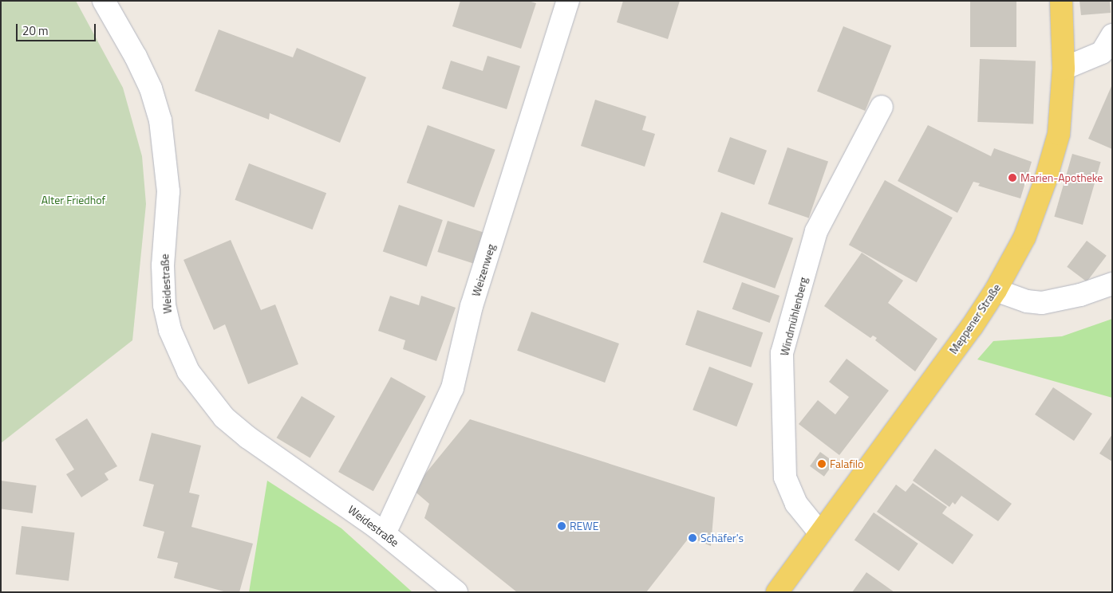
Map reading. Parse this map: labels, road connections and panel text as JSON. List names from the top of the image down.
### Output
{
  "streets": {
    "main road": ["Meppener Straße"],
    "street": ["Weizenweg", "Weidestraße", "Windmühlenberg"]
  },
  "crossings": [
    ["Weizenweg", "Weidestraße"],
    ["Windmühlenberg", "Meppener Straße"]
  ],
  "parks": ["Alter Friedhof"],
  "places": [
    "Marien-Apotheke",
    "Falafilo",
    "REWE",
    "Schäfer's"
  ],
  "scale_bar": "20 m"
}
